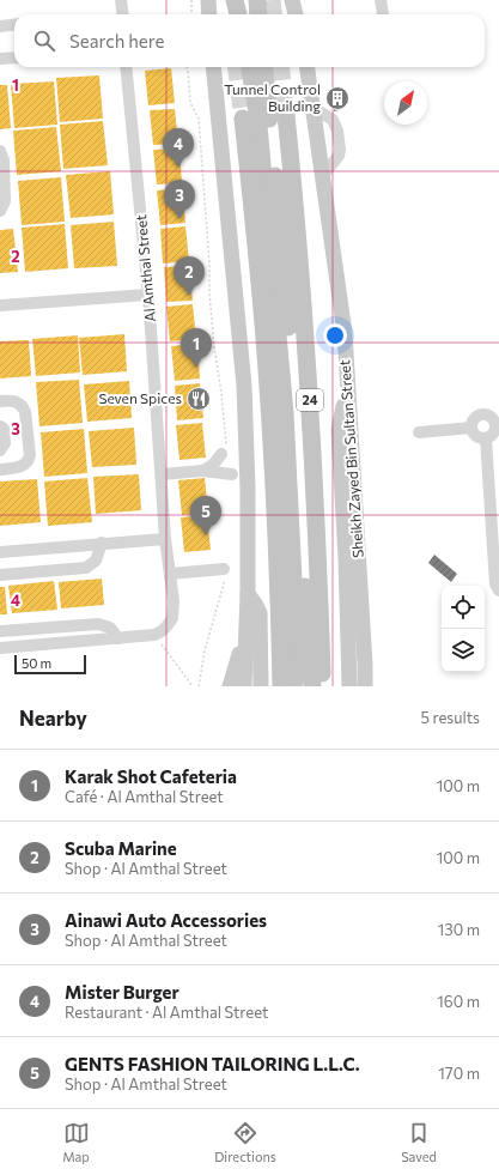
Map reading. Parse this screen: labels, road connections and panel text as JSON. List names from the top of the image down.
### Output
{
  "streets": {
    "highway": ["24"],
    "main road": ["Sheikh Zayed Bin Sultan Street"],
    "street": ["Al Amthal Street"]
  },
  "places": {
    "building": ["Tunnel Control Building"],
    "restaurant": ["Seven Spices"]
  },
  "scale_bar": "50 m",
  "north": "top right",
  "page": {
    "search": "Search here",
    "pins": [
      "4",
      "3",
      "2",
      "1",
      "5"
    ],
    "scale": "50 m",
    "heading": ["Nearby", "5 results"],
    "list": [
      {
        "mark": "1",
        "name": "Karak Shot Cafeteria",
        "note": "Café · Al Amthal Street",
        "value": "100 m"
      },
      {
        "mark": "2",
        "name": "Scuba Marine",
        "note": "Shop · Al Amthal Street",
        "value": "100 m"
      },
      {
        "mark": "3",
        "name": "Ainawi Auto Accessories",
        "note": "Shop · Al Amthal Street",
        "value": "130 m"
      },
      {
        "mark": "4",
        "name": "Mister Burger",
        "note": "Restaurant · Al Amthal Street",
        "value": "160 m"
      },
      {
        "mark": "5",
        "name": "GENTS FASHION TAILORING L.L.C.",
        "note": "Shop · Al Amthal Street",
        "value": "170 m"
      }
    ],
    "nav": ["Map", "Directions", "Saved"]
  },
  "grid": {
    "rows": [
      "1",
      "2",
      "3",
      "4"
    ]
  }
}
